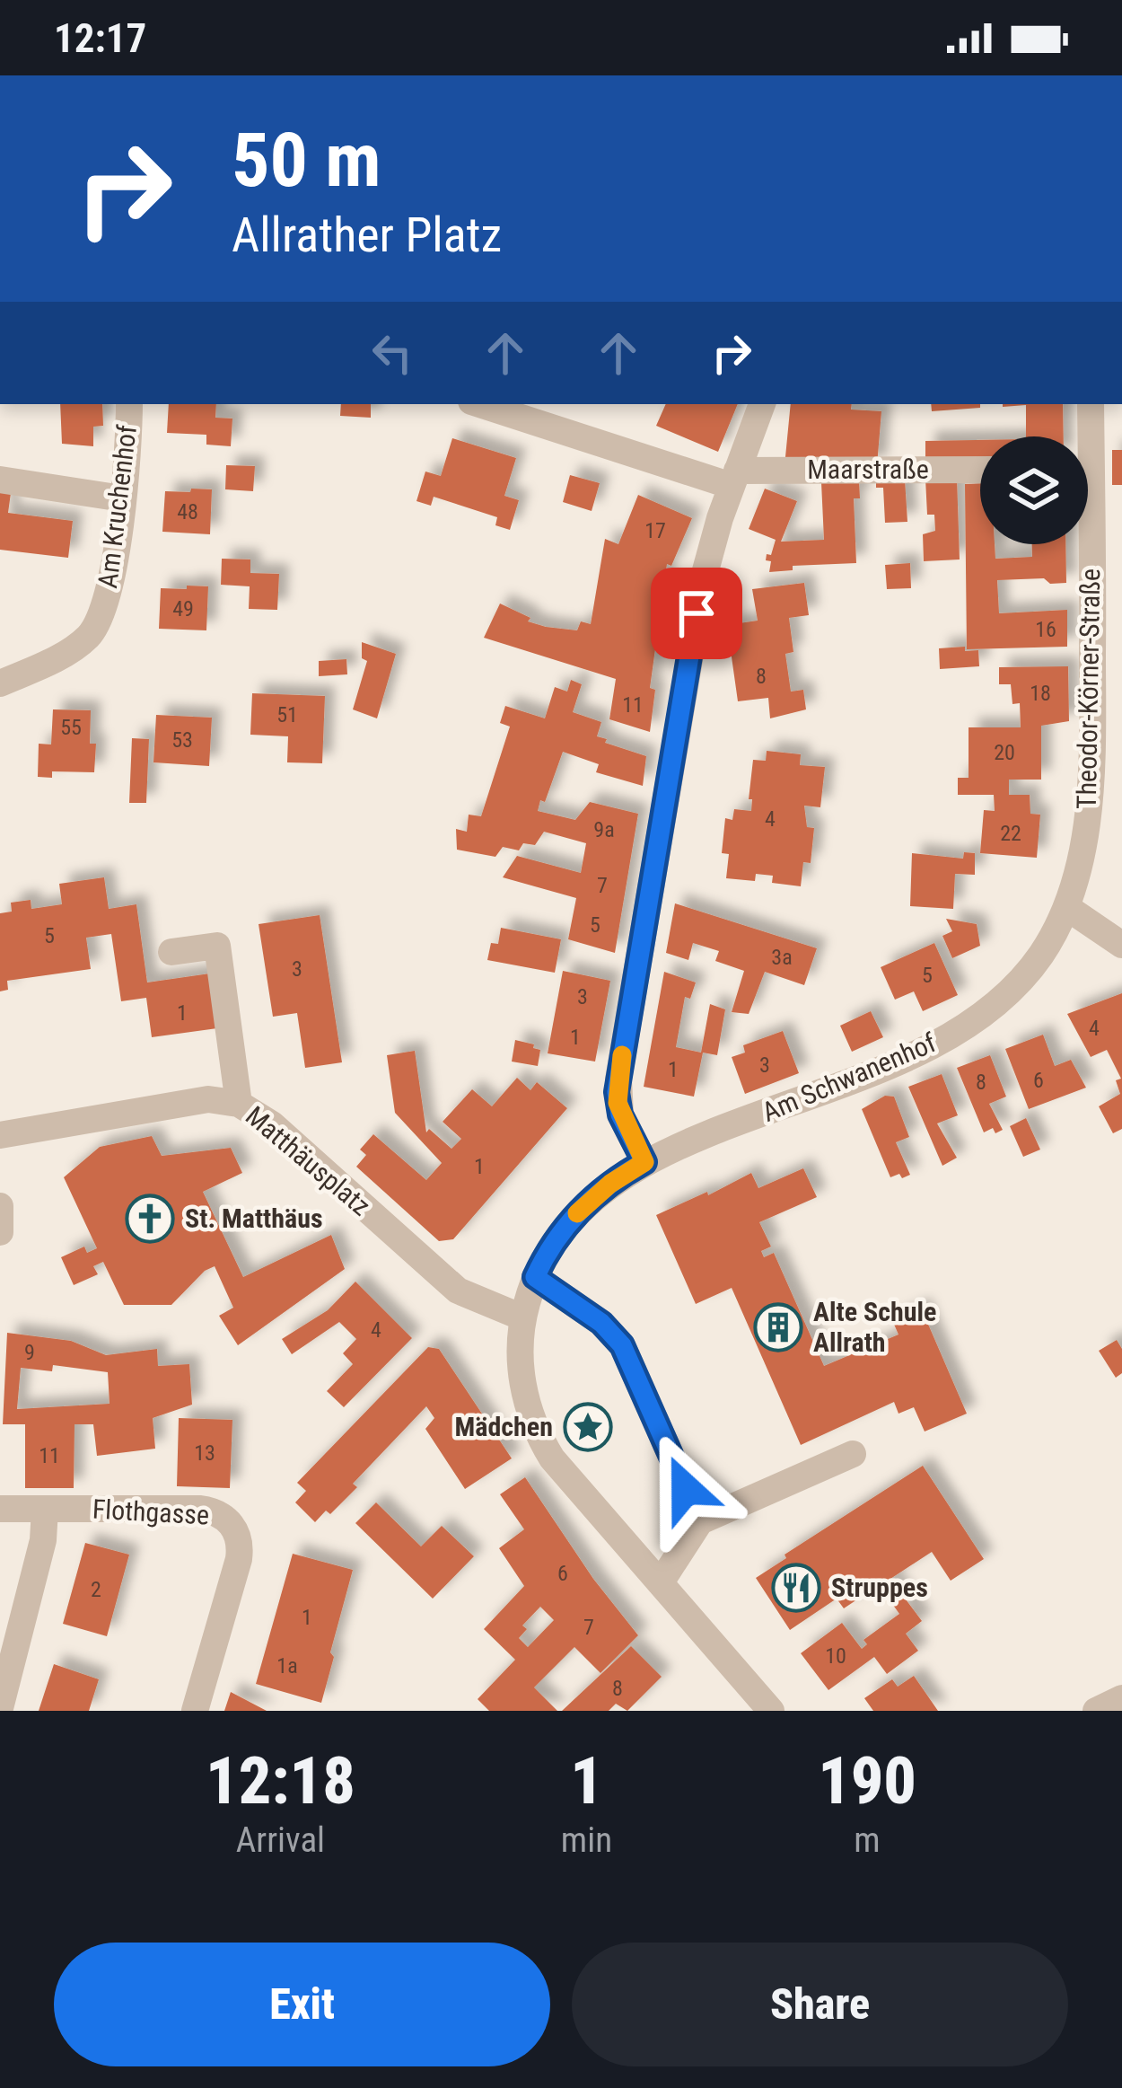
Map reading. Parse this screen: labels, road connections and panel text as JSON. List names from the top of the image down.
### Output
{
  "streets": {
    "street": [
      "Maarstraße",
      "Am Kruchenhof",
      "Theodor-Körner-Straße",
      "Am Schwanenhof",
      "Matthäusplatz",
      "Flothgasse"
    ]
  },
  "crossings": [
    ["Theodor-Körner-Straße", "Am Schwanenhof"],
    ["Am Schwanenhof", "Matthäusplatz"]
  ],
  "places": {
    "church": ["St. Matthäus"],
    "building": ["Alte Schule Allrath"],
    "place": ["Mädchen"],
    "restaurant": ["Struppes"]
  },
  "house_numbers": [
    "48",
    "17",
    "49",
    "16",
    "8",
    "18",
    "11",
    "51",
    "55",
    "53",
    "20",
    "4",
    "9a",
    "22",
    "7",
    "5",
    "5",
    "3a",
    "3",
    "5",
    "3",
    "1",
    "4",
    "1",
    "3",
    "1",
    "6",
    "8",
    "1",
    "4",
    "9",
    "13",
    "11",
    "6",
    "2",
    "1",
    "7",
    "10",
    "1a",
    "8"
  ],
  "page": {
    "status": "12:17",
    "turn": ["50 m", "Allrather Platz"],
    "eta": [
      "12:18",
      "Arrival",
      "1",
      "min",
      "190",
      "m"
    ],
    "buttons": ["Exit", "Share"]
  }
}
